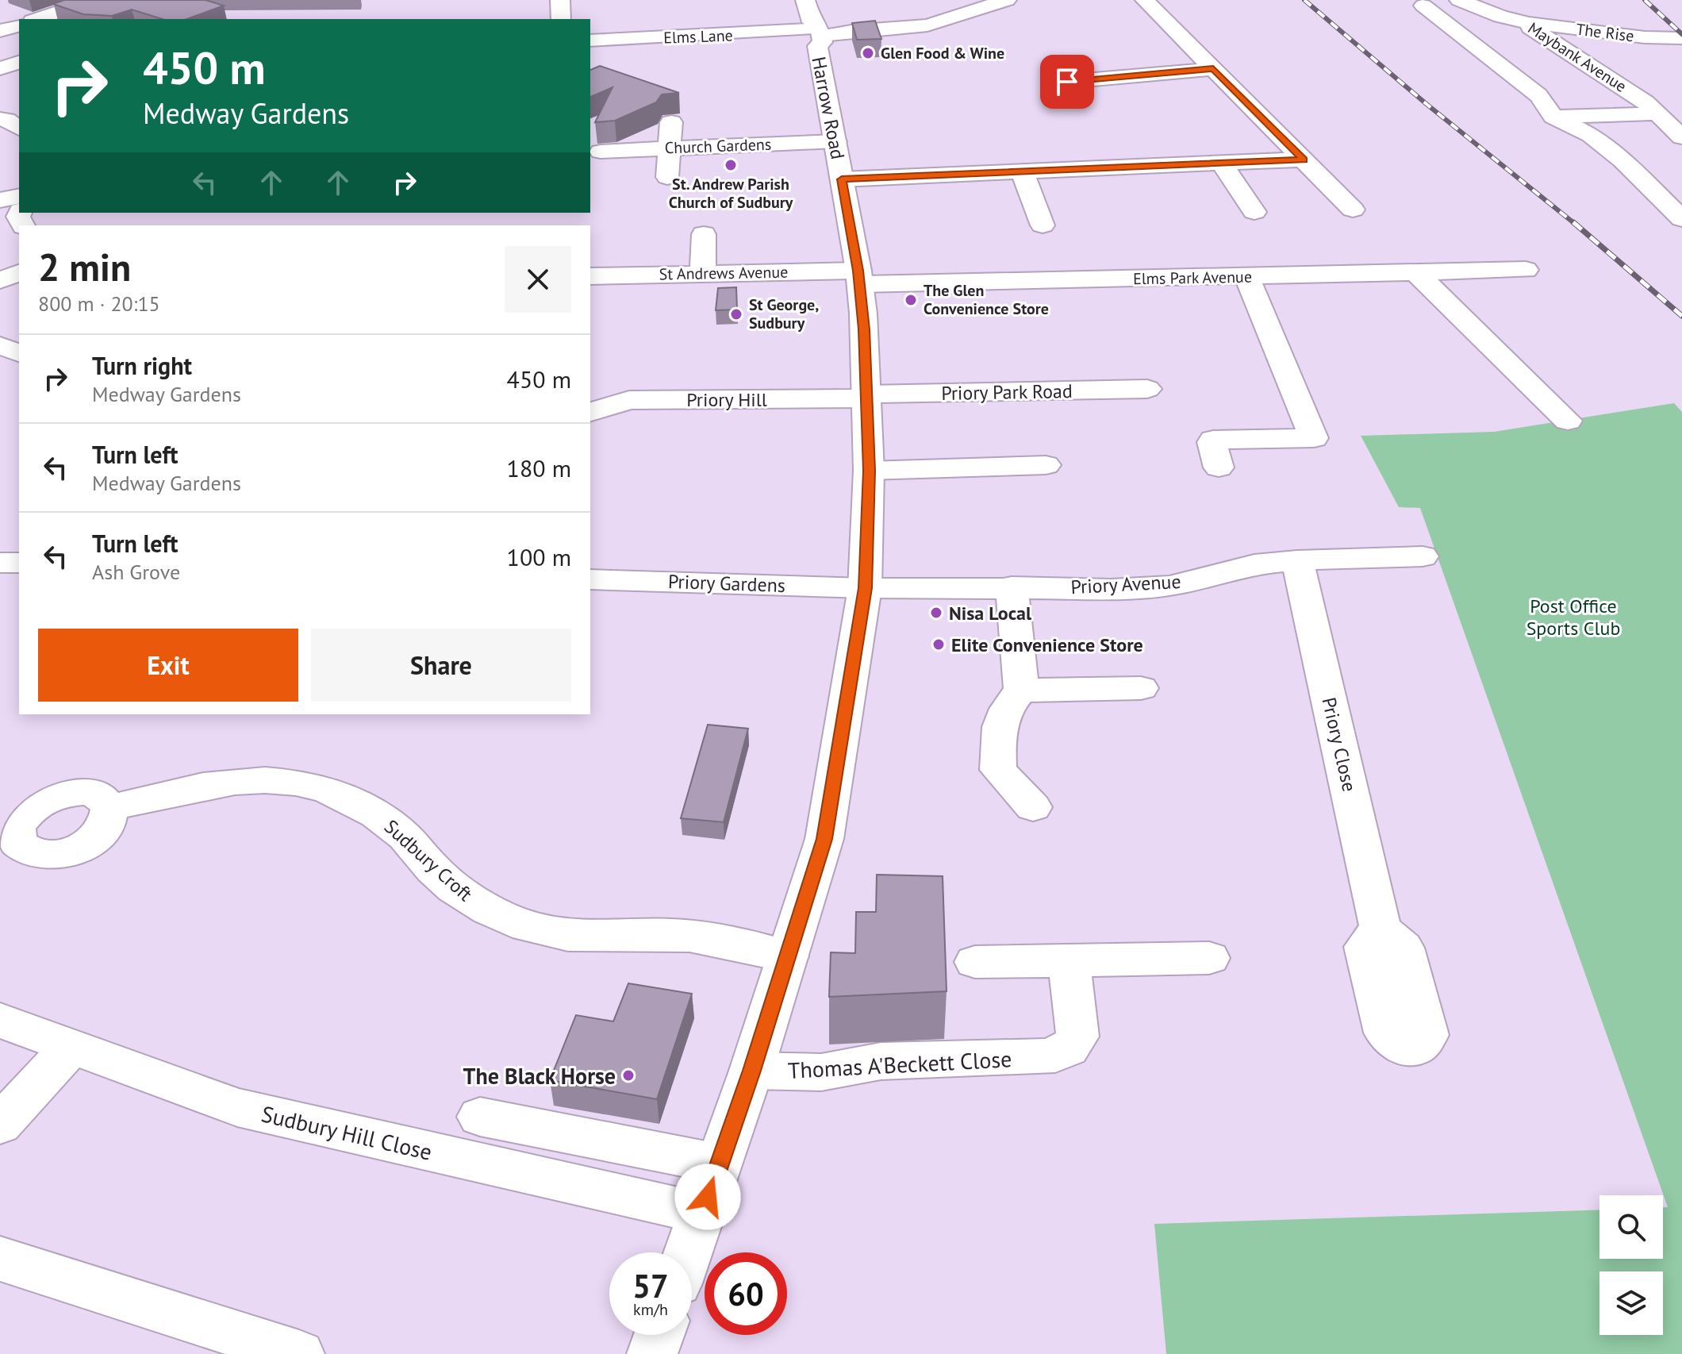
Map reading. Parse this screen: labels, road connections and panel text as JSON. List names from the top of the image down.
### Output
{
  "streets": {
    "street": [
      "The Rise",
      "Elms Lane",
      "Maybank Avenue",
      "Harrow Road",
      "Church Gardens",
      "St Andrews Avenue",
      "Elms Park Avenue",
      "Priory Park Road",
      "Priory Hill",
      "Priory Gardens",
      "Priory Avenue",
      "Priory Close",
      "Sudbury Croft",
      "Thomas A'Beckett Close",
      "Sudbury Hill Close"
    ]
  },
  "crossings": [
    ["The Rise", "Maybank Avenue"],
    ["Elms Lane", "Harrow Road"],
    ["Harrow Road", "Church Gardens"],
    ["Harrow Road", "St Andrews Avenue"],
    ["Harrow Road", "Elms Park Avenue"],
    ["Harrow Road", "Priory Park Road"],
    ["Harrow Road", "Priory Hill"],
    ["Harrow Road", "Priory Gardens"],
    ["Harrow Road", "Priory Avenue"],
    ["Harrow Road", "Sudbury Croft"],
    ["Harrow Road", "Thomas A'Beckett Close"],
    ["Harrow Road", "Sudbury Hill Close"],
    ["St Andrews Avenue", "Elms Park Avenue"],
    ["Priory Park Road", "Priory Hill"],
    ["Priory Gardens", "Priory Avenue"],
    ["Priory Avenue", "Priory Close"]
  ],
  "parks": ["Post Office Sports Club"],
  "places": [
    "Glen Food & Wine",
    "St. Andrew Parish Church of Sudbury",
    "The Glen Convenience Store",
    "St George, Sudbury",
    "Nisa Local",
    "Elite Convenience Store",
    "The Black Horse"
  ],
  "page": {
    "turn": ["450 m", "Medway Gardens"],
    "heading": ["2 min", "800 m · 20:15"],
    "list": [
      {
        "name": "Turn right",
        "note": "Medway Gardens",
        "value": "450 m"
      },
      {
        "name": "Turn left",
        "note": "Medway Gardens",
        "value": "180 m"
      },
      {
        "name": "Turn left",
        "note": "Ash Grove",
        "value": "100 m"
      }
    ],
    "buttons": ["Exit", "Share"],
    "speed": "57 km/h",
    "limit": "60"
  }
}
